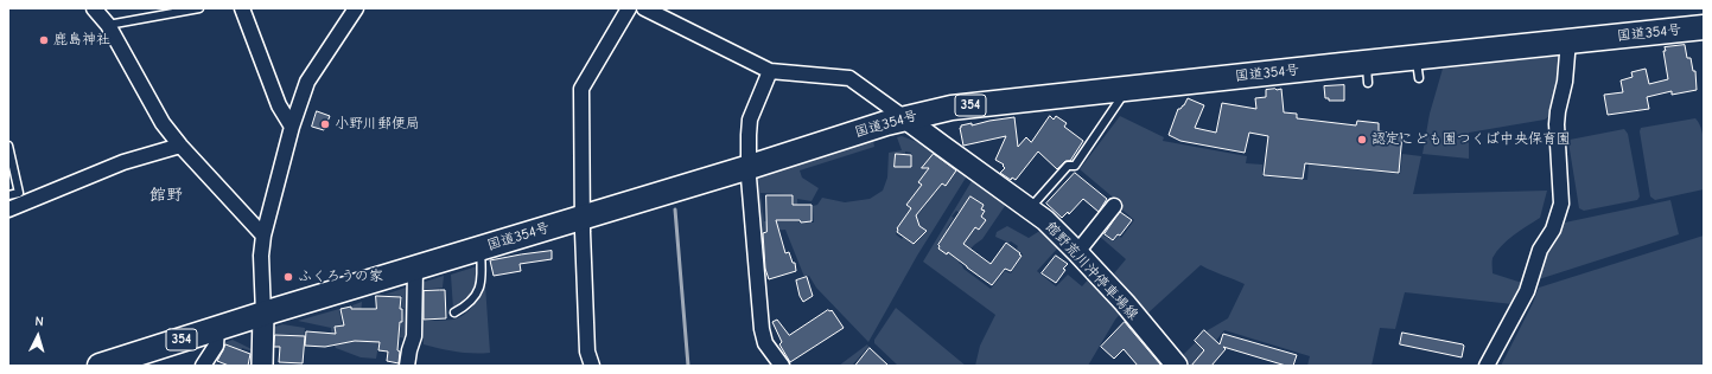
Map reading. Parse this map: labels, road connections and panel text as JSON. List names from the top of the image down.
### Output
{
  "streets": {
    "highway": ["国道354号", "354"],
    "main road": ["館野荒川沖停車場線"]
  },
  "crossings": [
    ["国道354号", "館野荒川沖停車場線"]
  ],
  "districts": ["館野"],
  "places": [
    "鹿島神社",
    "小野川郵便局",
    "認定こども園つくば中央保育園",
    "ふくろうの家"
  ],
  "north": "top"
}
